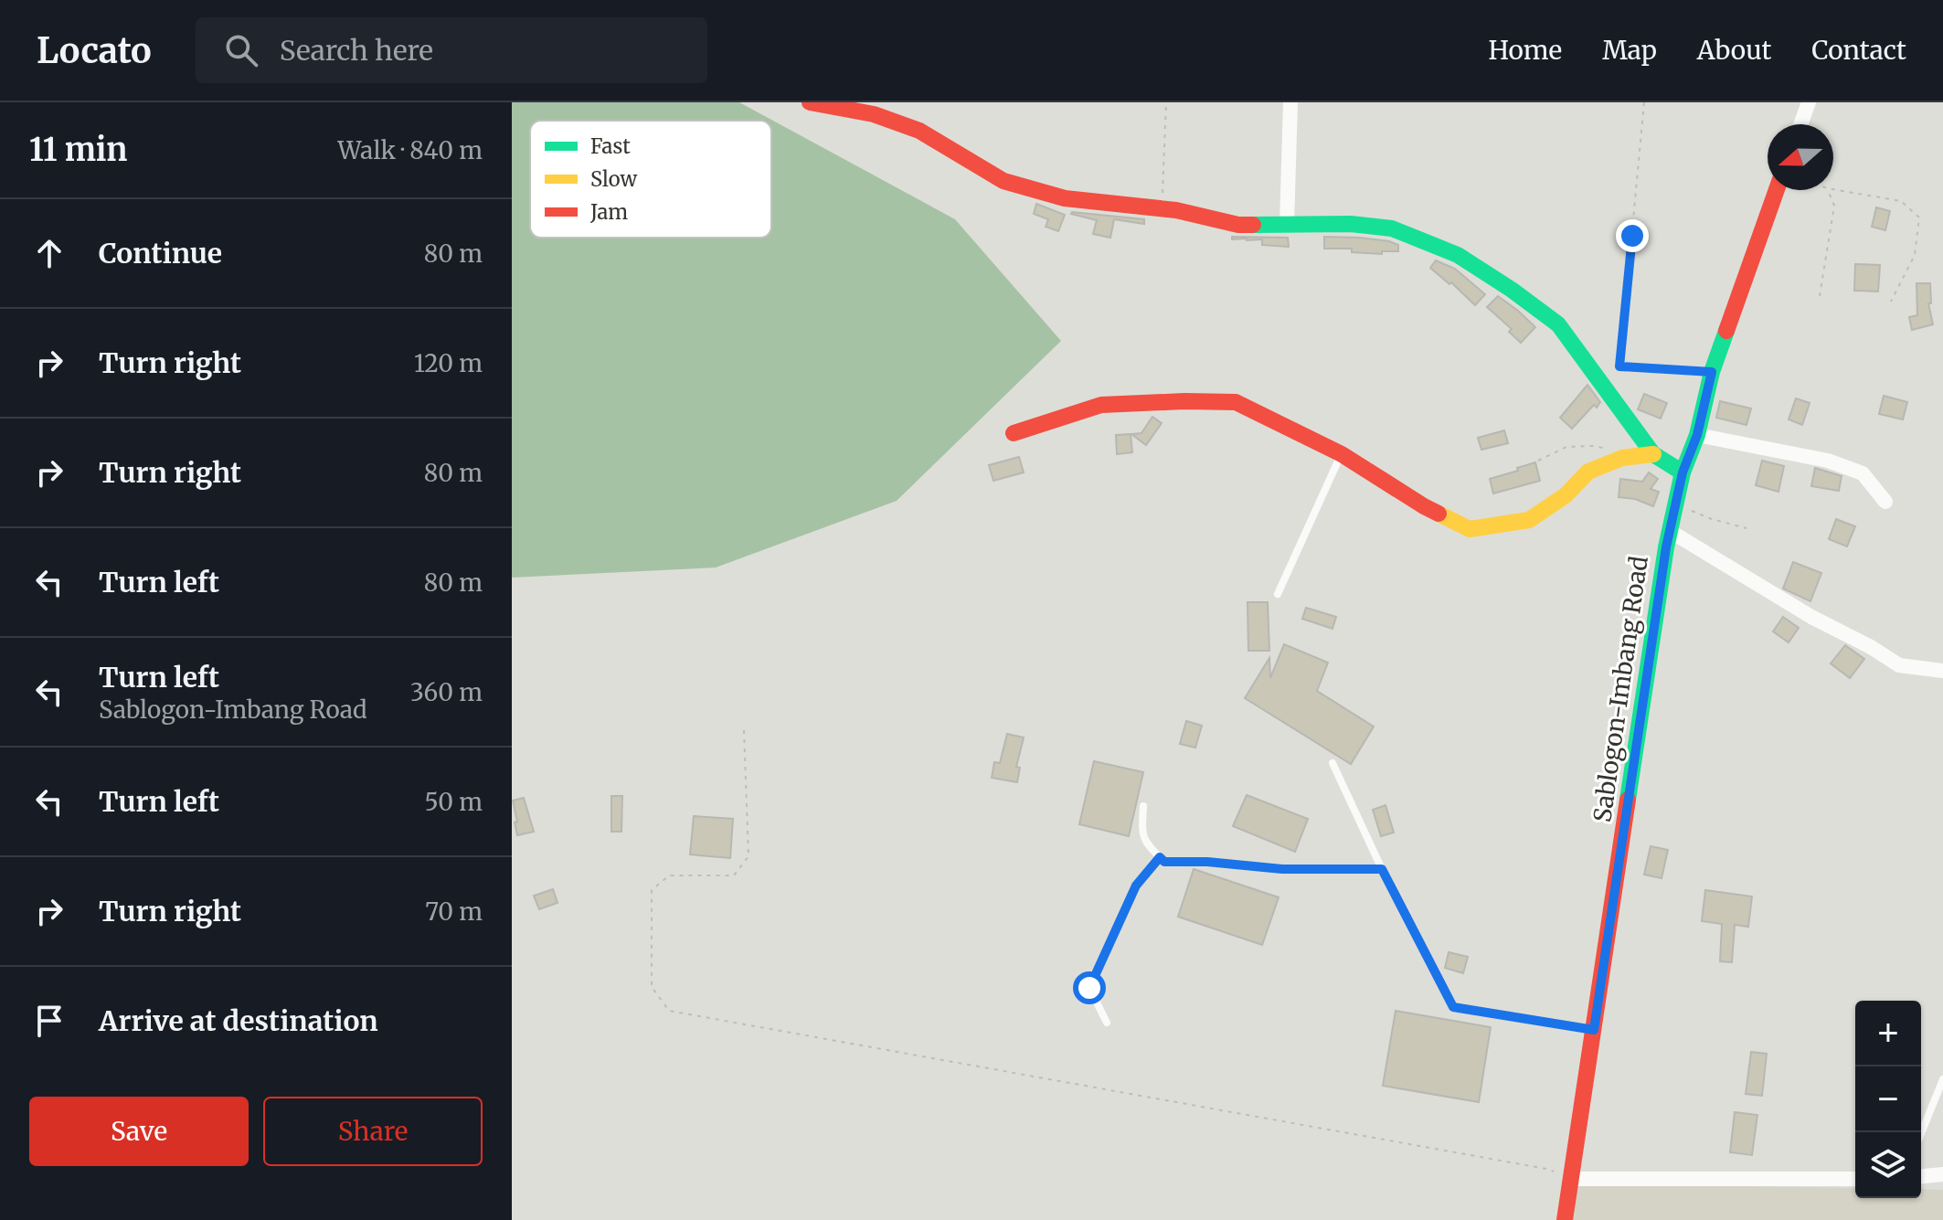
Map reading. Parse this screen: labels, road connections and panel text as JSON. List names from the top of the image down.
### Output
{
  "streets": {
    "street": ["Sablogon-Imbang Road"]
  },
  "legend": ["Fast", "Slow", "Jam"],
  "north": "left",
  "page": {
    "header": "Locato",
    "search": "Search here",
    "nav": [
      "Home",
      "Map",
      "About",
      "Contact"
    ],
    "heading": ["11 min", "Walk · 840 m"],
    "list": [
      ["Continue", "80 m"],
      ["Turn right", "120 m"],
      ["Turn right", "80 m"],
      ["Turn left", "80 m"],
      ["Turn left", "Sablogon-Imbang Road", "360 m"],
      ["Turn left", "50 m"],
      ["Turn right", "70 m"],
      "Arrive at destination"
    ],
    "map_buttons": ["+", "−"],
    "buttons": ["Save", "Share"]
  }
}
